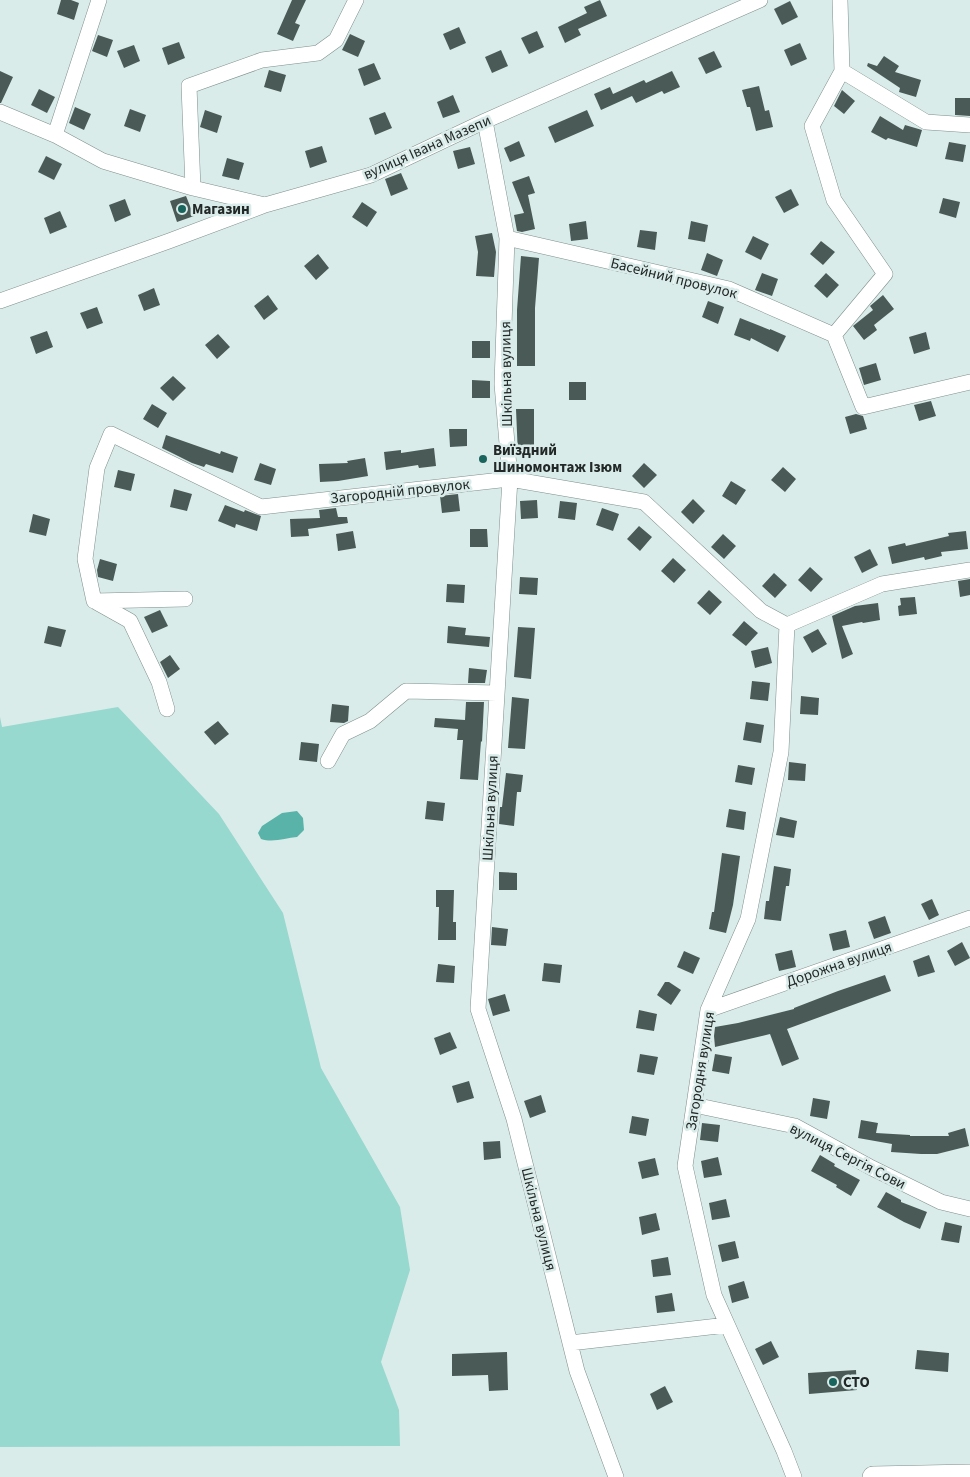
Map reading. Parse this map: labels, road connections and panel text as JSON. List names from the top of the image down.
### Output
{
  "streets": {
    "street": [
      "вулиця Івана Мазепи",
      "Басейний провулок",
      "Шкільна вулиця",
      "Загородній провулок",
      "Дорожна вулиця",
      "Загородня вулиця",
      "вулиця Сергія Сови"
    ]
  },
  "crossings": [
    ["вулиця Івана Мазепи", "Шкільна вулиця"],
    ["Басейний провулок", "Шкільна вулиця"],
    ["Шкільна вулиця", "Загородній провулок"],
    ["Загородній провулок", "Загородня вулиця"],
    ["Дорожна вулиця", "Загородня вулиця"],
    ["Загородня вулиця", "вулиця Сергія Сови"]
  ],
  "places": ["Магазин", "Виїздний Шиномонтаж Ізюм", "СТО"]
}
